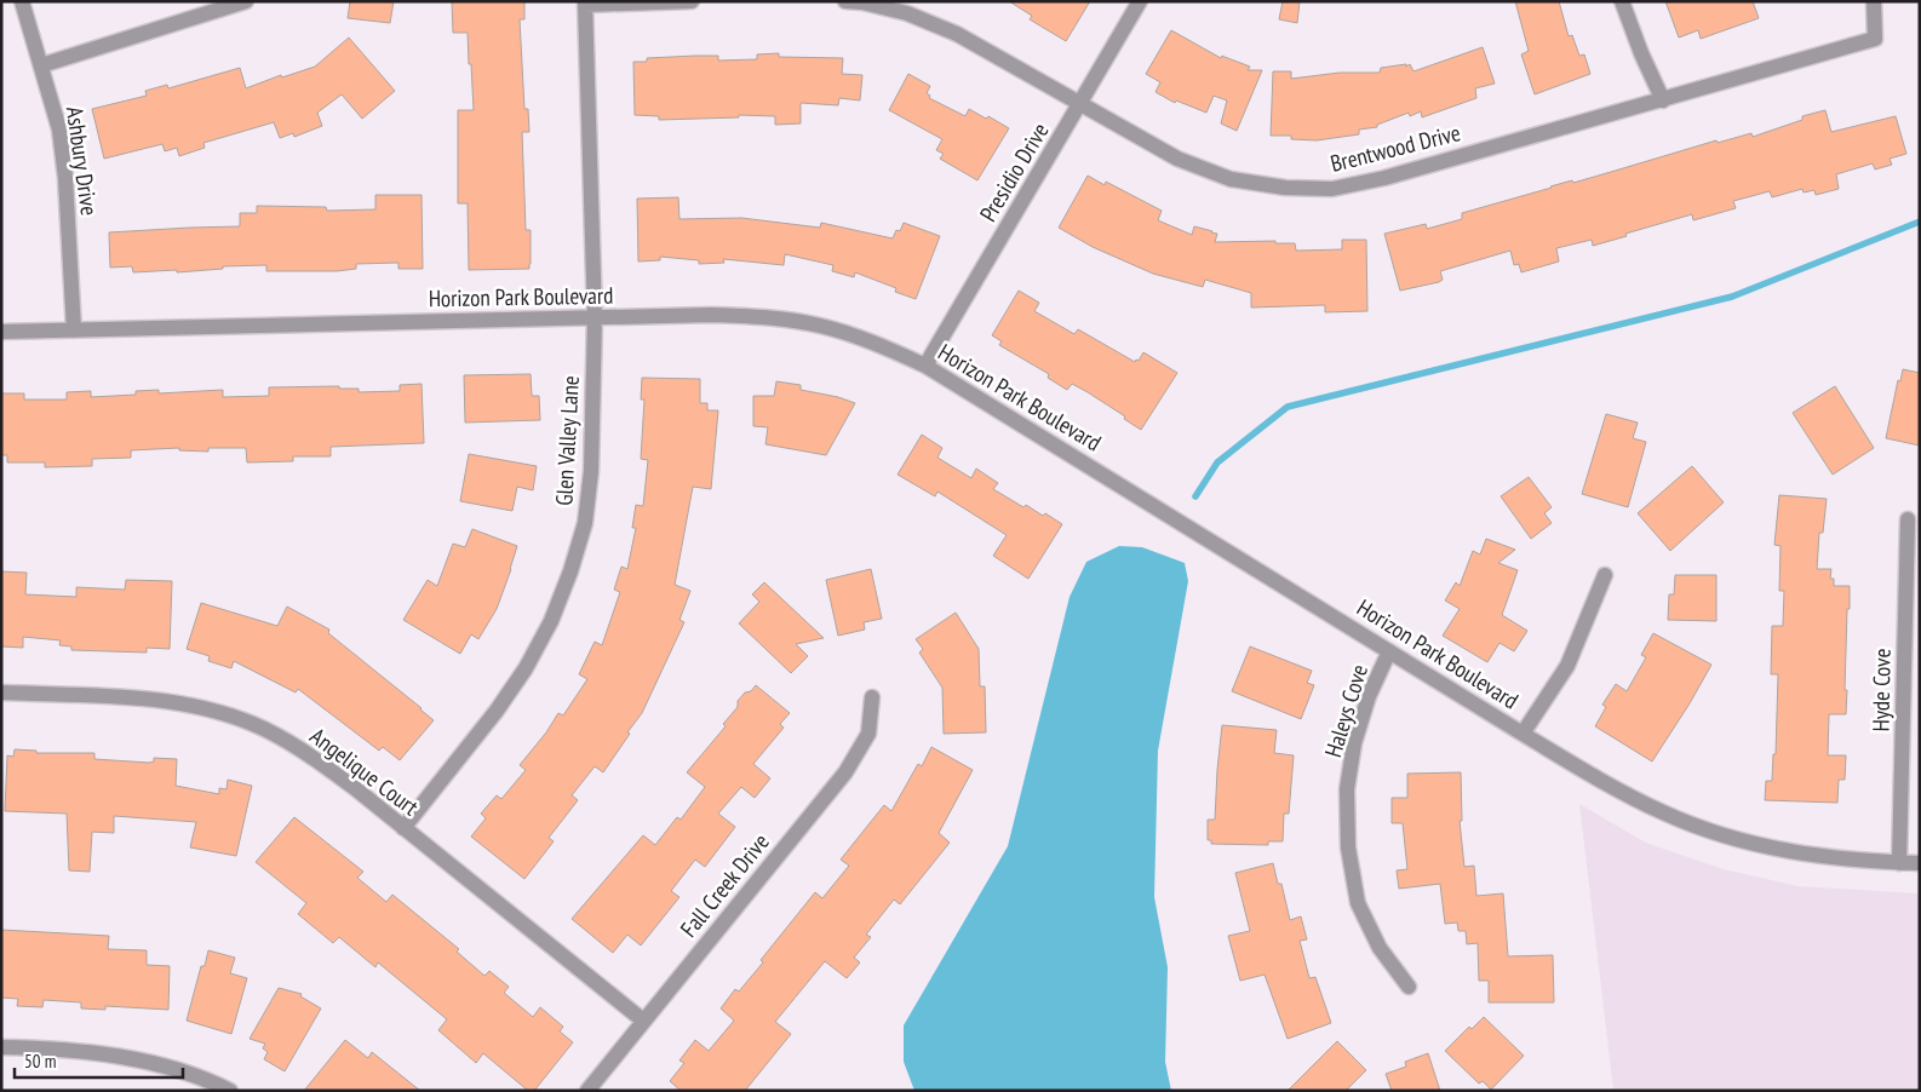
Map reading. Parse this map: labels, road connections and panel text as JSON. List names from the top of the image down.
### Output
{
  "streets": {
    "street": [
      "Brentwood Drive",
      "Ashbury Drive",
      "Presidio Drive",
      "Horizon Park Boulevard",
      "Glen Valley Lane",
      "Hyde Cove",
      "Haleys Cove",
      "Angelique Court",
      "Fall Creek Drive"
    ]
  },
  "crossings": [
    ["Brentwood Drive", "Presidio Drive"],
    ["Ashbury Drive", "Horizon Park Boulevard"],
    ["Presidio Drive", "Horizon Park Boulevard"],
    ["Horizon Park Boulevard", "Glen Valley Lane"],
    ["Horizon Park Boulevard", "Hyde Cove"],
    ["Horizon Park Boulevard", "Haleys Cove"],
    ["Glen Valley Lane", "Angelique Court"],
    ["Angelique Court", "Fall Creek Drive"]
  ],
  "scale_bar": "50 m"
}
